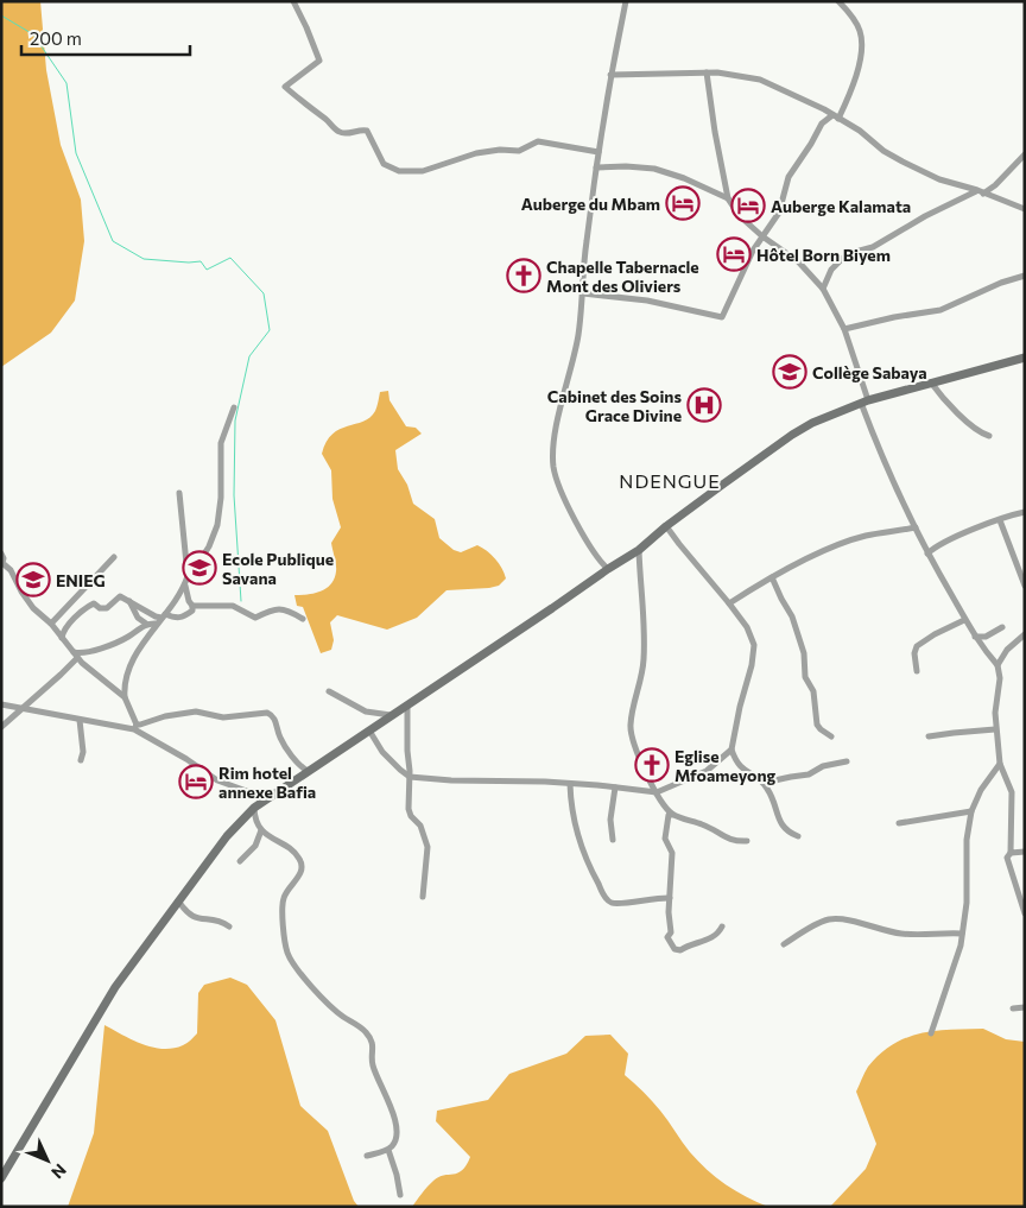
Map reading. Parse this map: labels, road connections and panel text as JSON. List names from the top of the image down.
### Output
{
  "districts": ["NDENGUE"],
  "places": {
    "hotel": [
      "Auberge du Mbam",
      "Auberge Kalamata",
      "Hôtel Born Biyem",
      "Rim hotel annexe Bafia"
    ],
    "church": ["Chapelle Tabernacle Mont des Oliviers", "Eglise Mfoameyong"],
    "school or university": ["Collège Sabaya", "Ecole Publique Savana", "ENIEG"],
    "hospital": ["Cabinet des Soins Grace Divine"]
  },
  "scale_bar": "200 m",
  "north": "bottom right"
}
